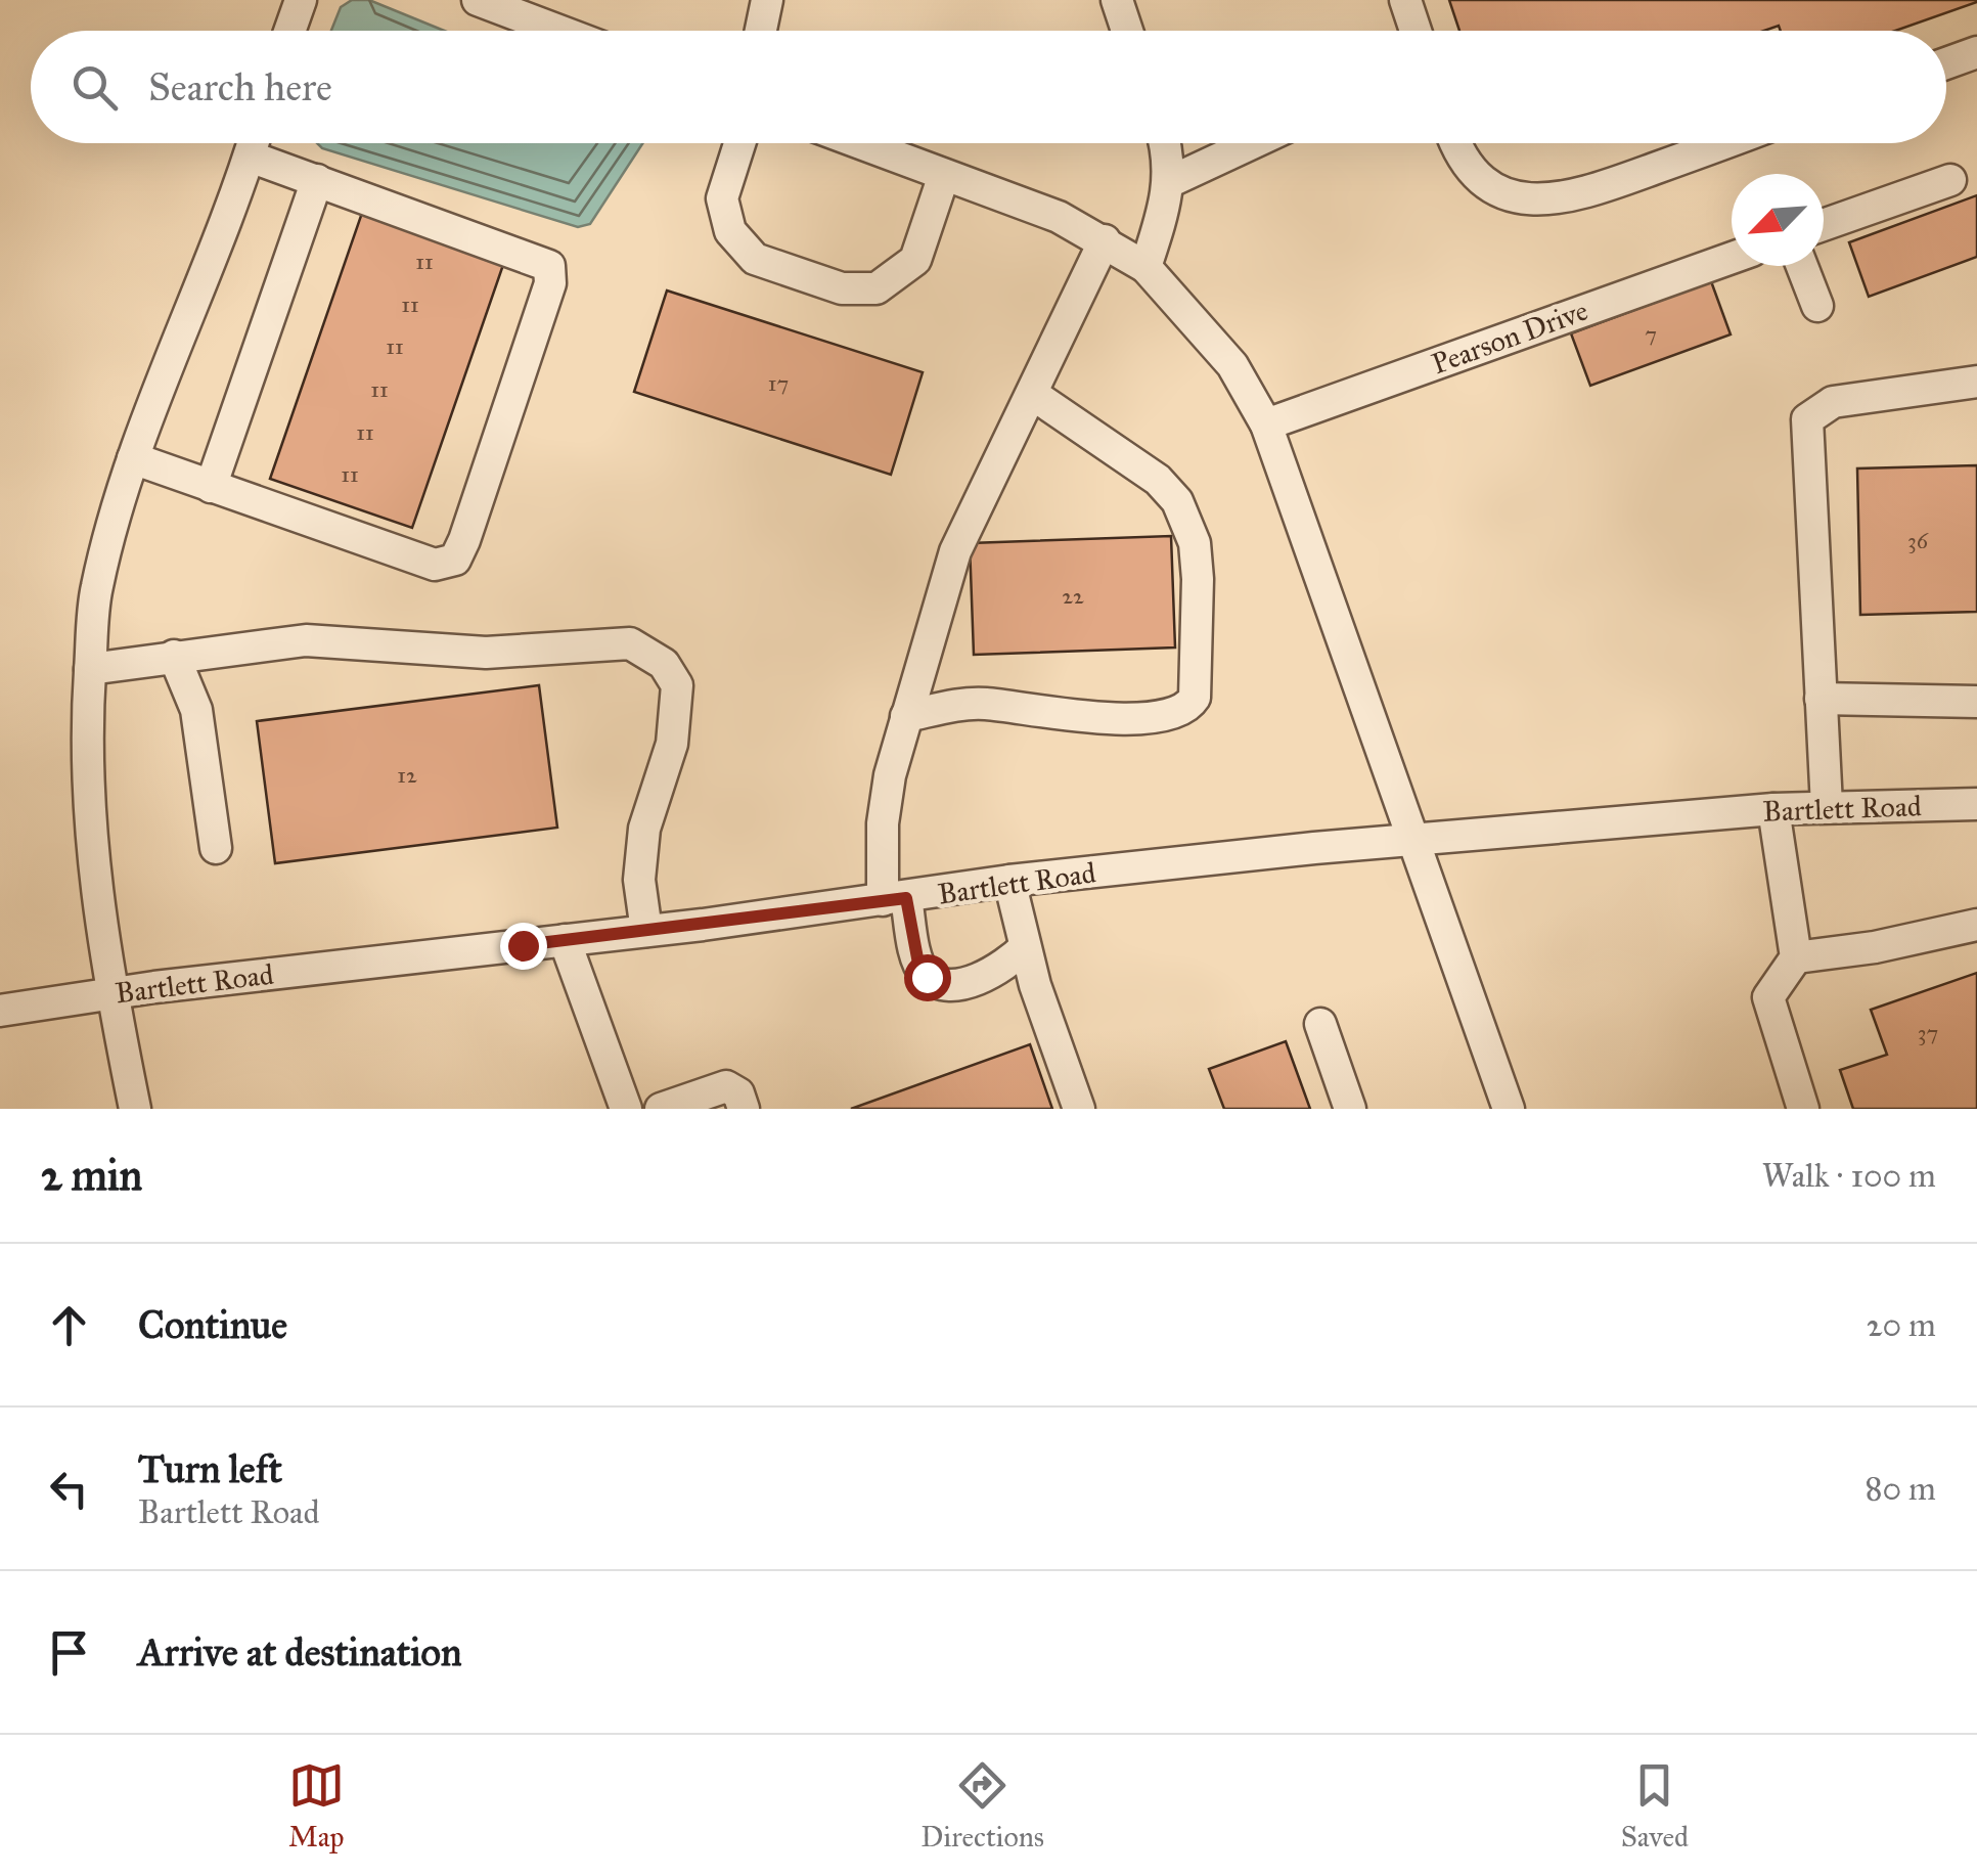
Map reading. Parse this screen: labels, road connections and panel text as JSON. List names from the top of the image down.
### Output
{
  "streets": {
    "street": ["Pearson Drive", "Bartlett Road"]
  },
  "house_numbers": [
    "11",
    "11",
    "7",
    "11",
    "17",
    "11",
    "11",
    "11",
    "36",
    "22",
    "12",
    "37"
  ],
  "north": "bottom left",
  "page": {
    "search": "Search here",
    "heading": ["2 min", "Walk · 100 m"],
    "list": [
      ["Continue", "20 m"],
      ["Turn left", "Bartlett Road", "80 m"],
      "Arrive at destination"
    ],
    "nav": ["Map", "Directions", "Saved"]
  }
}
